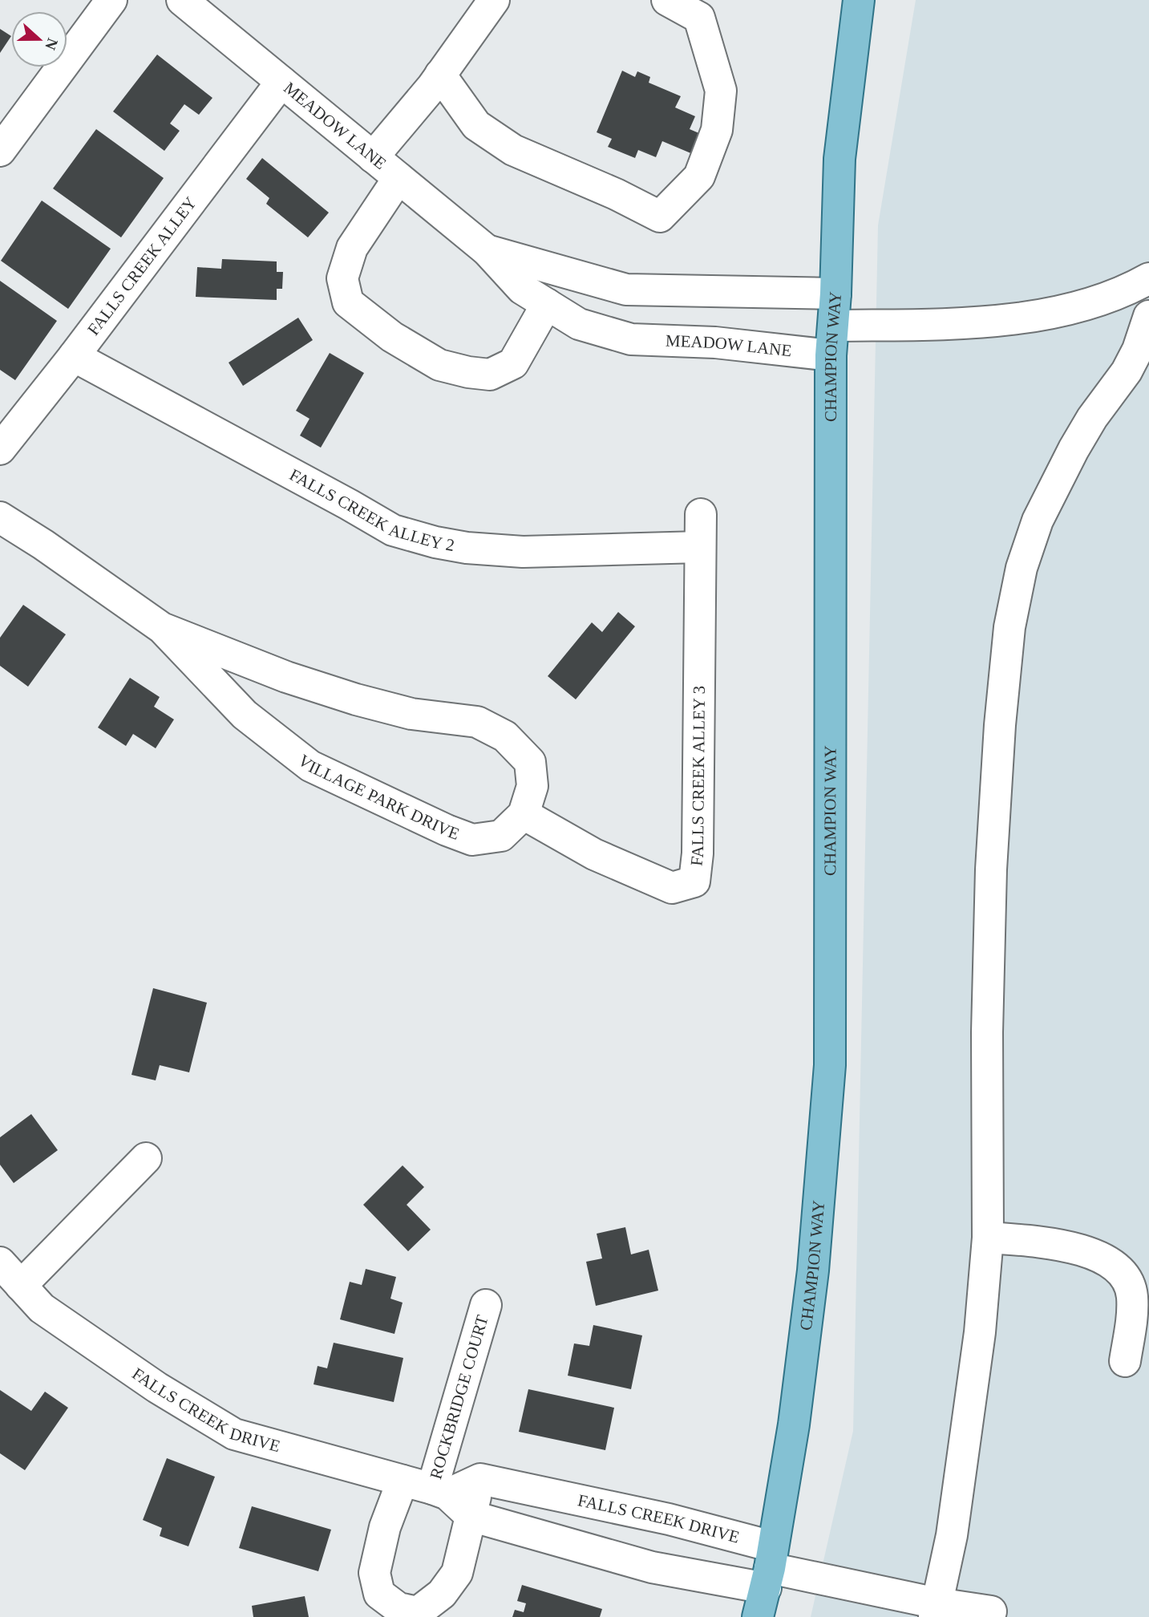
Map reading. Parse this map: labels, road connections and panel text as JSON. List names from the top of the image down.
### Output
{
  "streets": {
    "main road": ["CHAMPION WAY"],
    "street": [
      "MEADOW LANE",
      "FALLS CREEK ALLEY",
      "FALLS CREEK ALLEY 2",
      "FALLS CREEK ALLEY 3",
      "VILLAGE PARK DRIVE",
      "ROCKBRIDGE COURT",
      "FALLS CREEK DRIVE"
    ]
  },
  "crossings": [
    ["MEADOW LANE", "FALLS CREEK ALLEY"],
    ["MEADOW LANE", "CHAMPION WAY"],
    ["FALLS CREEK ALLEY", "FALLS CREEK ALLEY 2"],
    ["CHAMPION WAY", "FALLS CREEK DRIVE"],
    ["FALLS CREEK ALLEY 2", "FALLS CREEK ALLEY 3"],
    ["FALLS CREEK ALLEY 3", "VILLAGE PARK DRIVE"],
    ["ROCKBRIDGE COURT", "FALLS CREEK DRIVE"]
  ],
  "north": "right"
}
